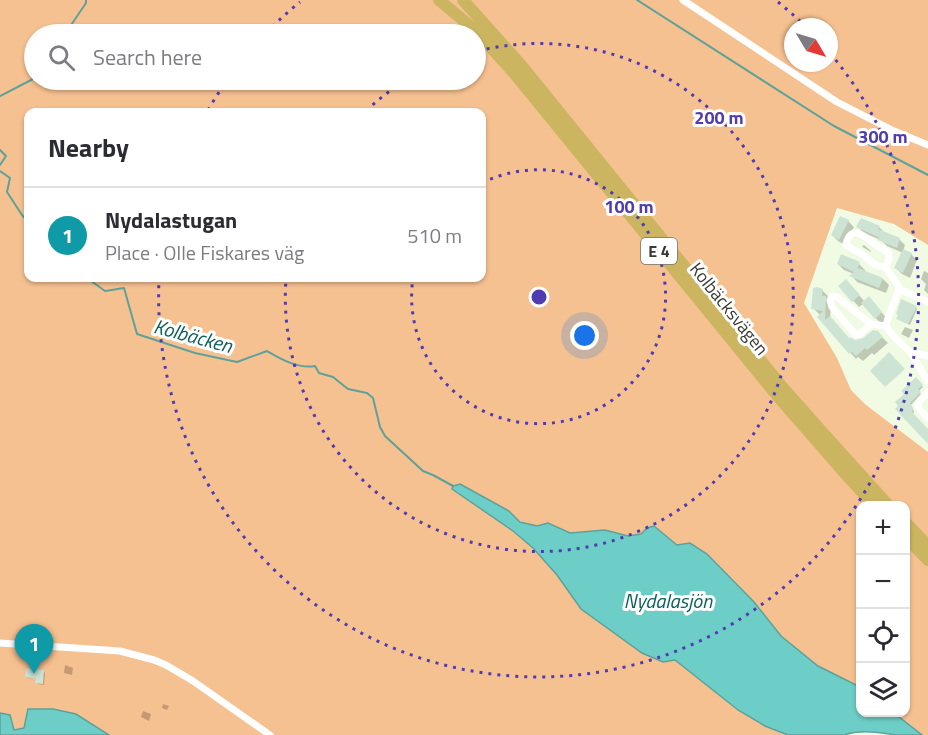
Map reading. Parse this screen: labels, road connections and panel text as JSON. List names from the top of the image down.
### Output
{
  "streets": {
    "highway": ["E 4", "Kolbäcksvägen"]
  },
  "water": ["Kolbäcken", "Nydalasjön"],
  "north": "bottom right",
  "page": {
    "search": "Search here",
    "heading": "Nearby",
    "list": [
      {
        "mark": "1",
        "name": "Nydalastugan",
        "note": "Place · Olle Fiskares väg",
        "value": "510 m"
      }
    ],
    "map_buttons": ["+", "−"],
    "pins": "1"
  },
  "rings": ["200 m", "300 m", "100 m"]
}
